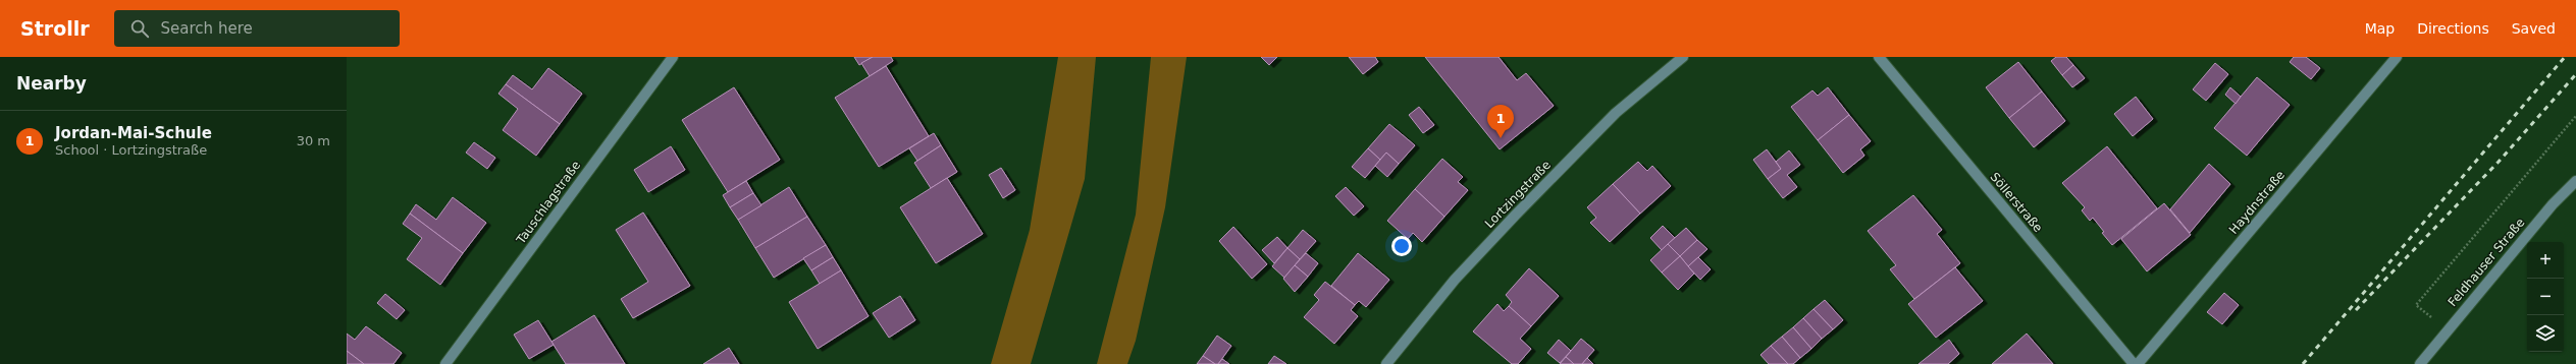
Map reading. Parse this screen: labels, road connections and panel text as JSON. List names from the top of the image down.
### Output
{
  "streets": {
    "street": [
      "Lortzingstraße",
      "Tauschlagstraße",
      "Söllerstraße",
      "Haydnstraße",
      "Feldhauser Straße"
    ]
  },
  "page": {
    "header": "Strollr",
    "search": "Search here",
    "nav": ["Map", "Directions", "Saved"],
    "heading": "Nearby",
    "pins": "1",
    "list": [
      {
        "mark": "1",
        "name": "Jordan-Mai-Schule",
        "note": "School · Lortzingstraße",
        "value": "30 m"
      }
    ],
    "map_buttons": ["+", "−"]
  }
}
